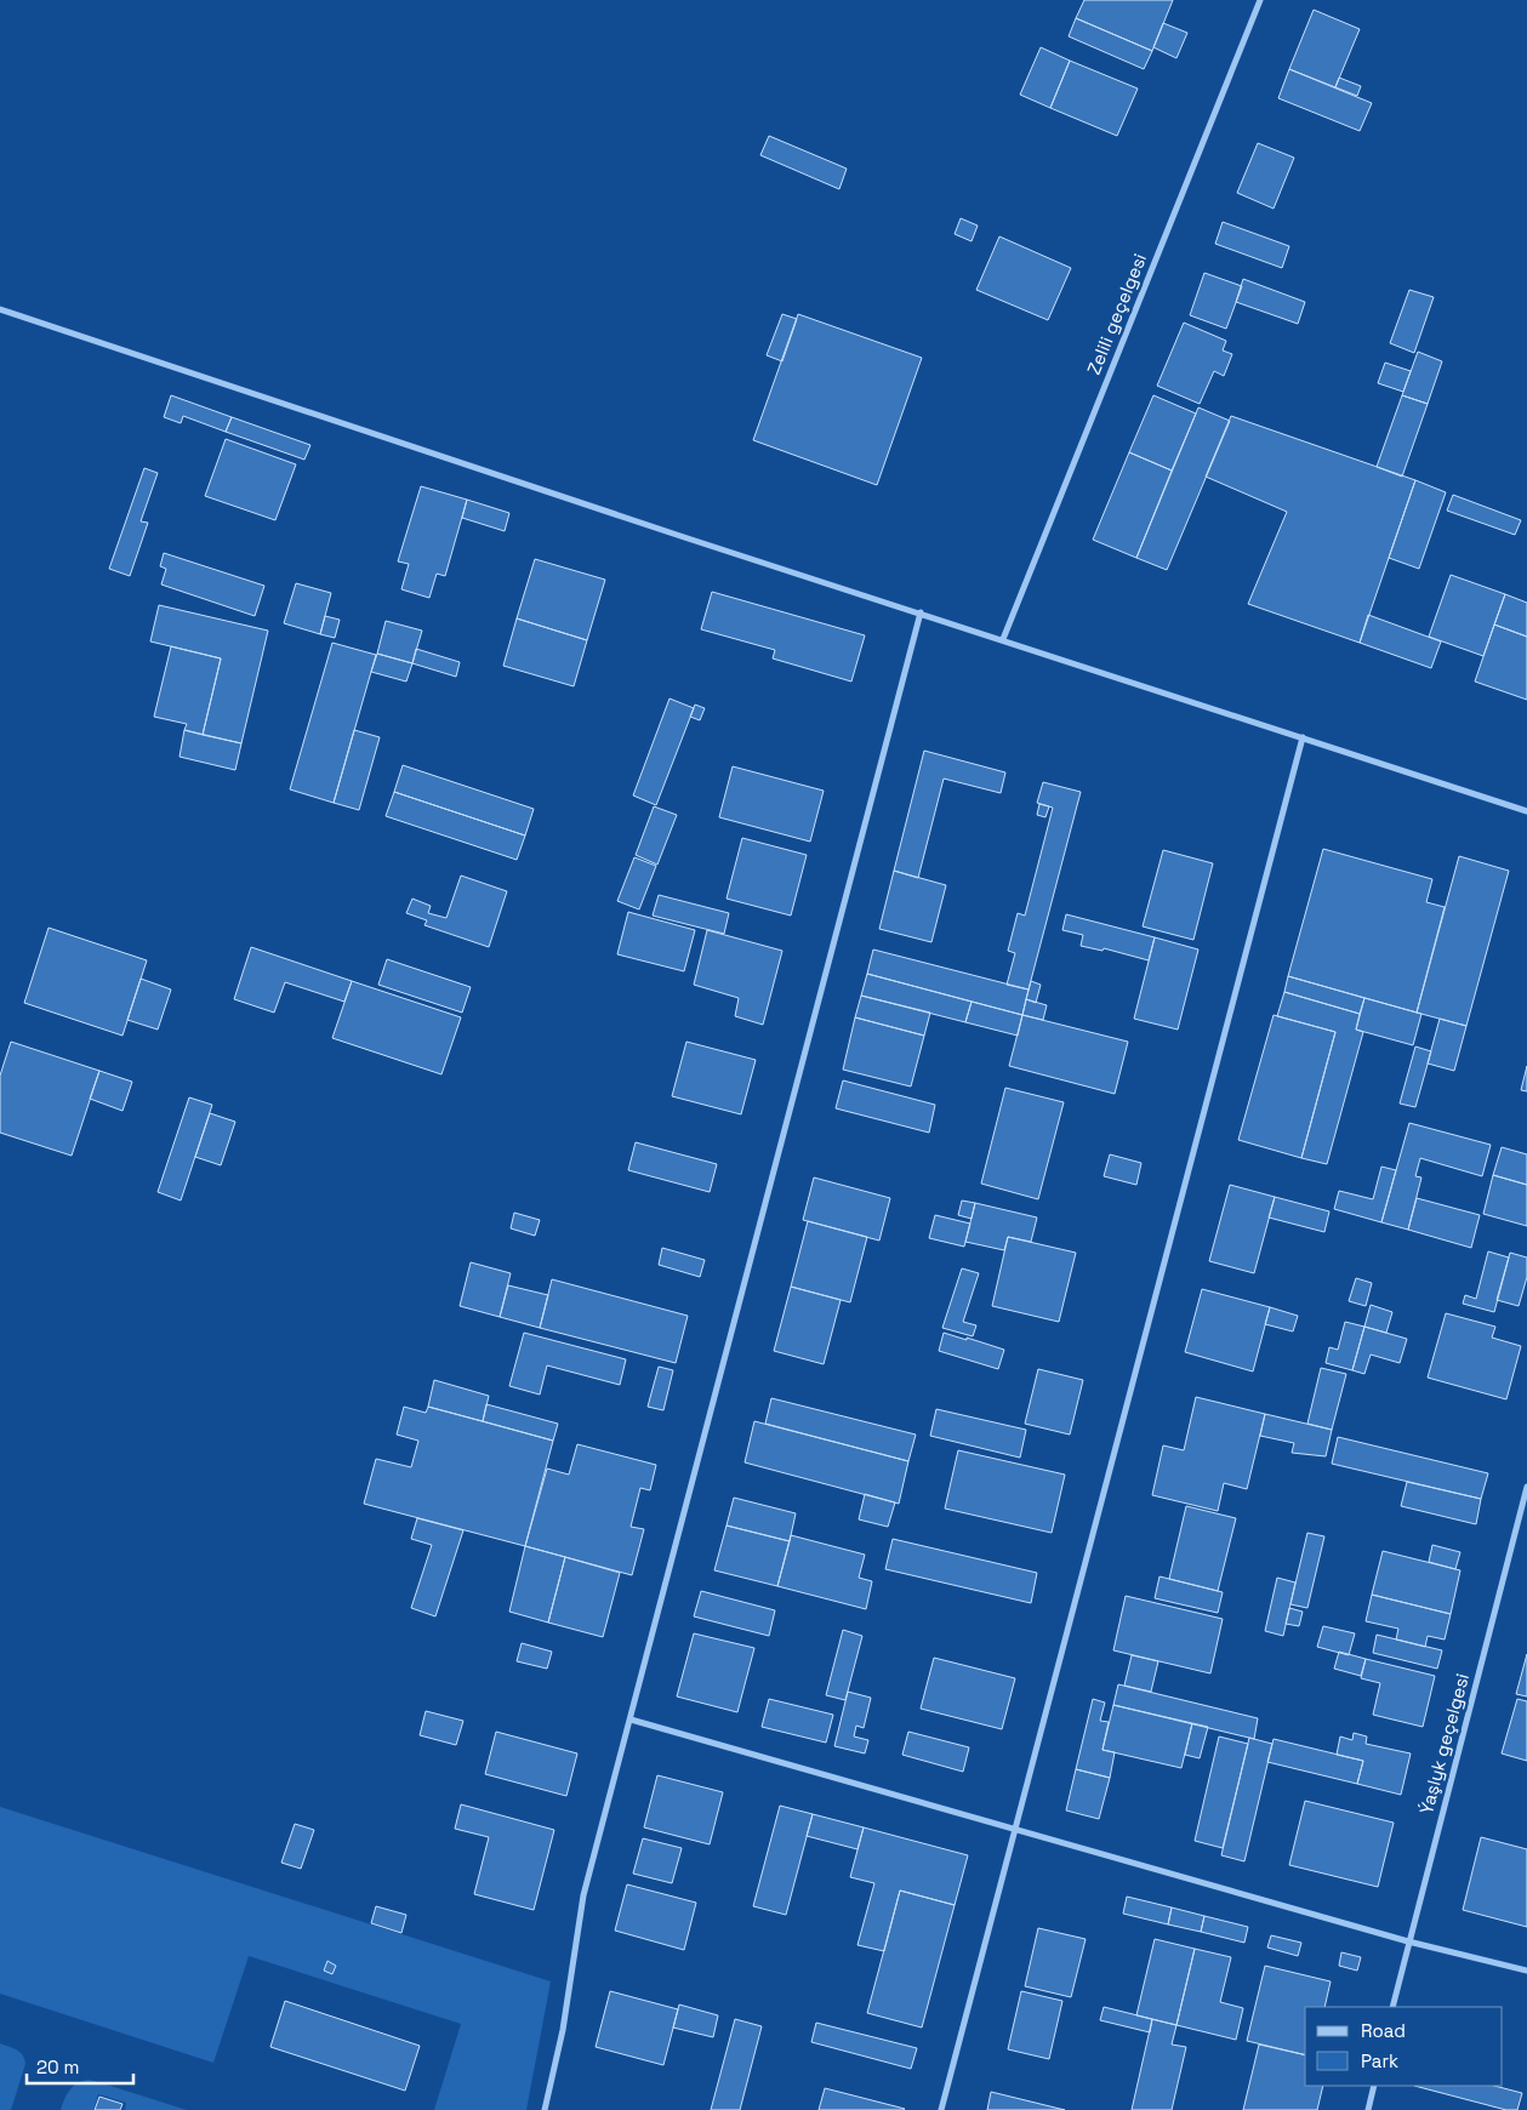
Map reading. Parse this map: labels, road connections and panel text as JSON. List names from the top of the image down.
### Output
{
  "streets": {
    "street": ["Zelili geçelgesi", "Ýaşlyk geçelgesi"]
  },
  "legend": ["Road", "Park"],
  "scale_bar": "20 m"
}
